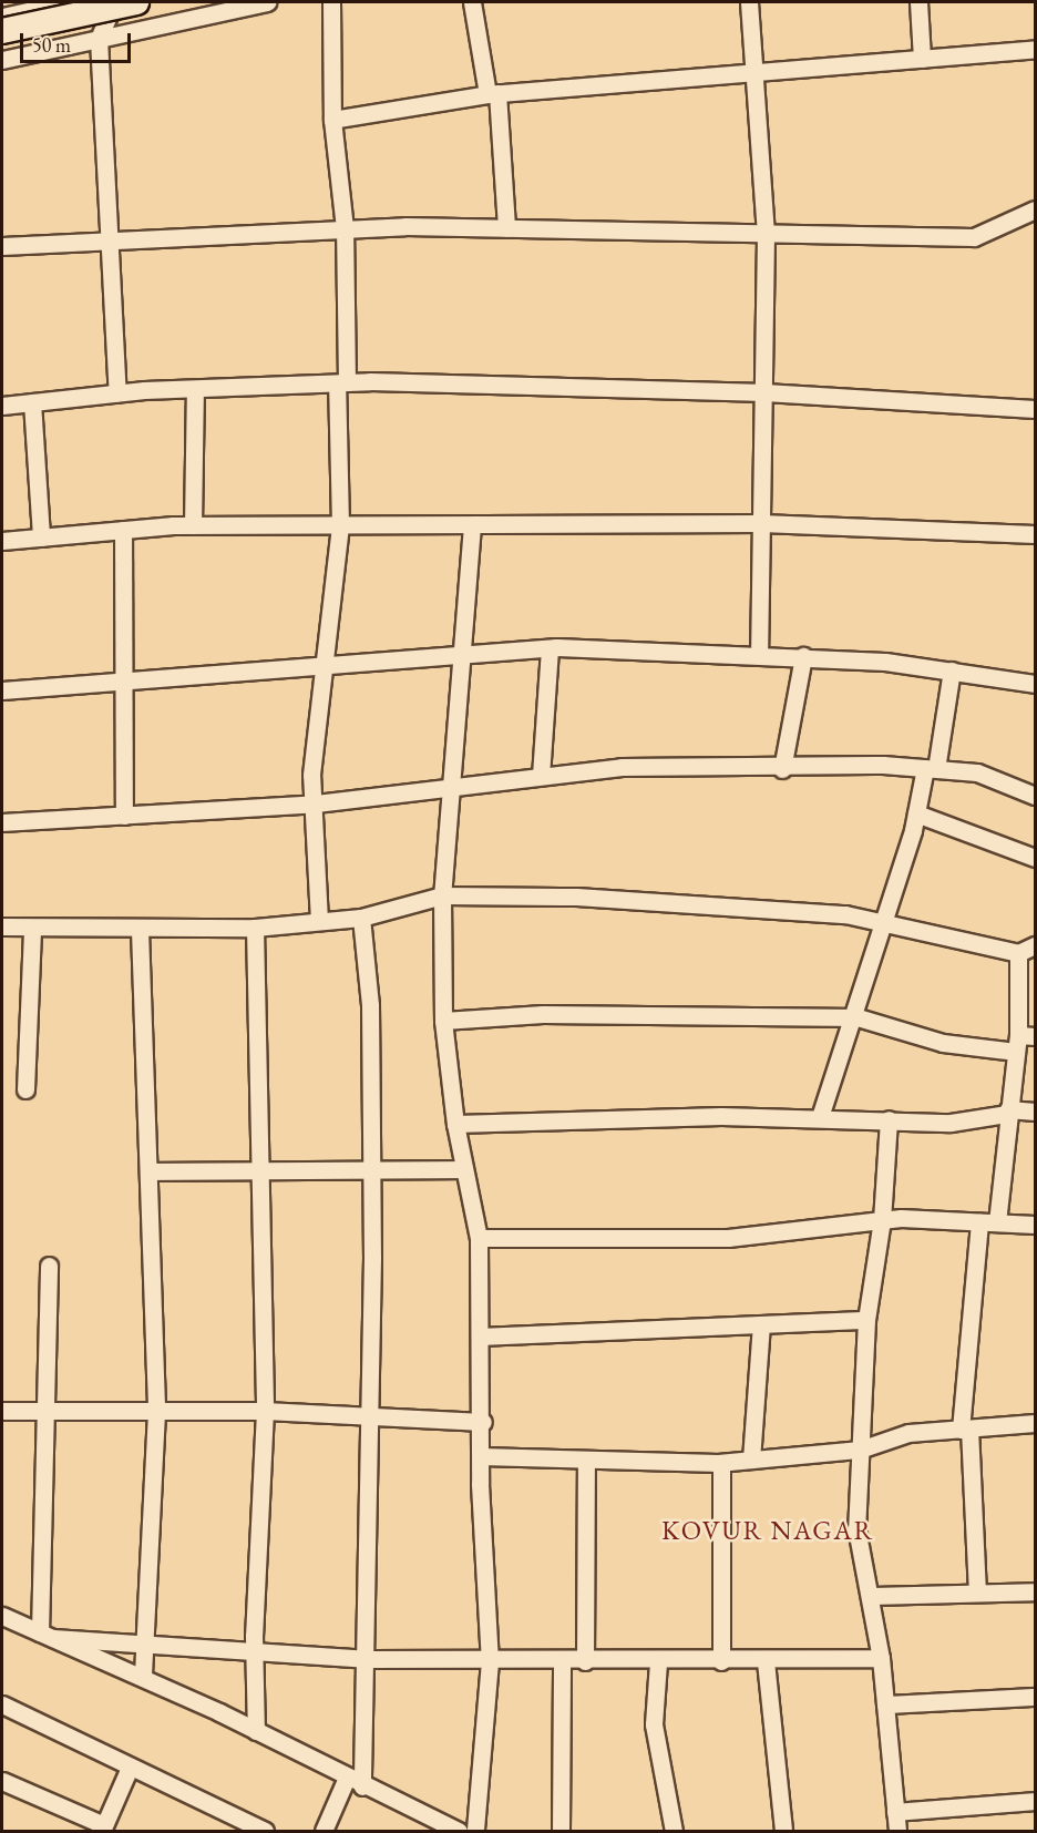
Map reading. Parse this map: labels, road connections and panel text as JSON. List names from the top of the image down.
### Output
{
  "districts": ["KOVUR NAGAR"],
  "scale_bar": "50 m"
}
